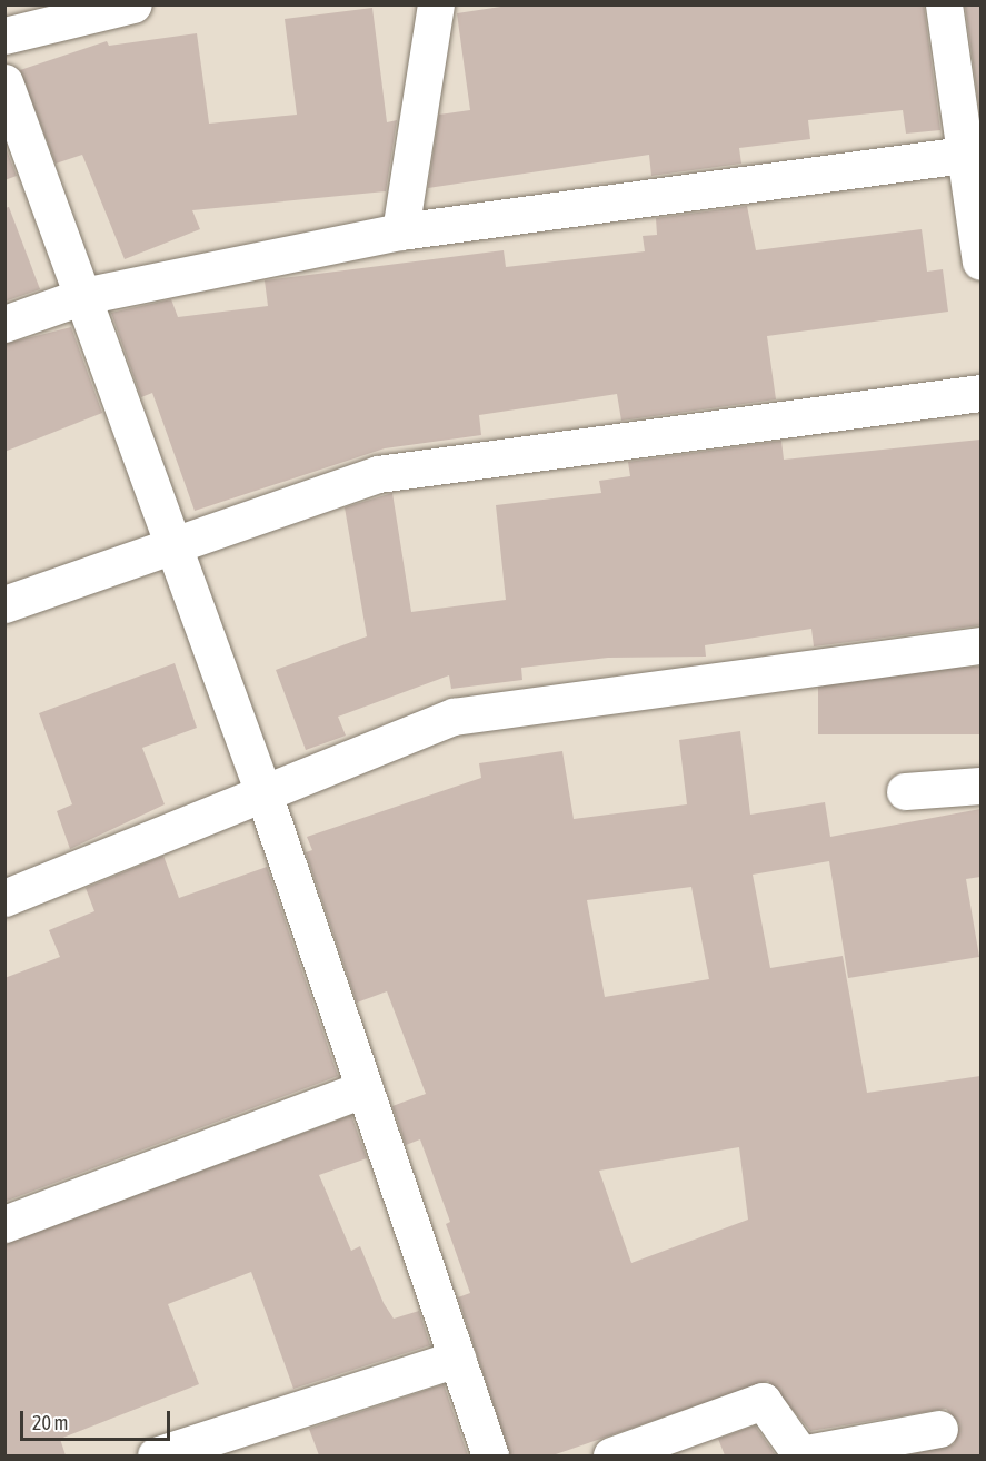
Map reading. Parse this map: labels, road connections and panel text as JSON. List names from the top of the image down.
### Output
{
  "scale_bar": "20 m"
}
